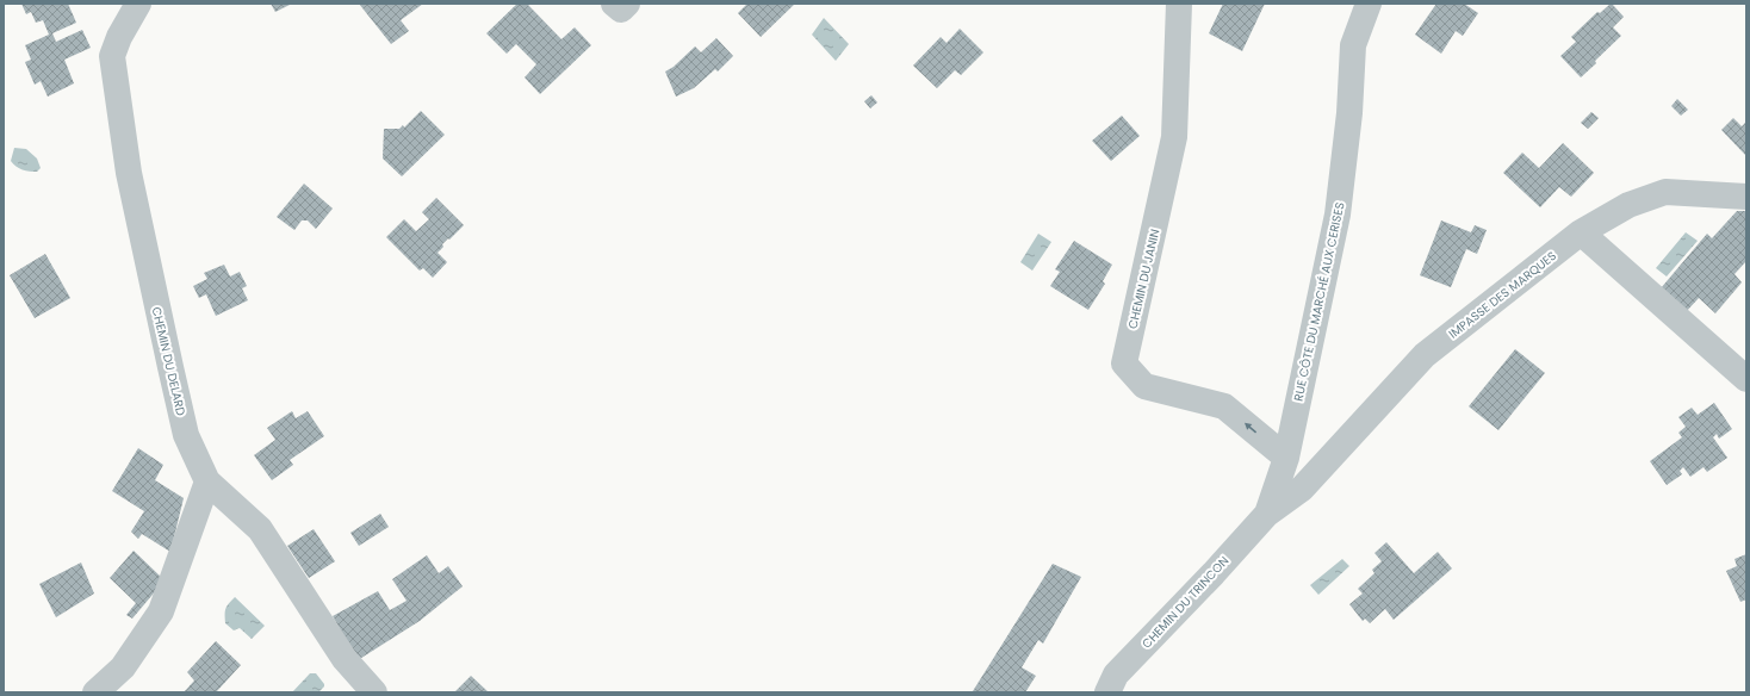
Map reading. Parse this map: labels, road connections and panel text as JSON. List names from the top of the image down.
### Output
{
  "streets": {
    "street": [
      "CHEMIN DU JANIN",
      "IMPASSE DES MARQUES",
      "RUE CÔTE DU MARCHÉ AUX CERISES",
      "CHEMIN DU DELARD",
      "CHEMIN DU TRINCON"
    ]
  },
  "crossings": [
    ["CHEMIN DU JANIN", "RUE CÔTE DU MARCHÉ AUX CERISES"],
    ["IMPASSE DES MARQUES", "RUE CÔTE DU MARCHÉ AUX CERISES"],
    ["IMPASSE DES MARQUES", "CHEMIN DU TRINCON"],
    ["RUE CÔTE DU MARCHÉ AUX CERISES", "CHEMIN DU TRINCON"]
  ],
  "one_way": ["CHEMIN DU JANIN"]
}
